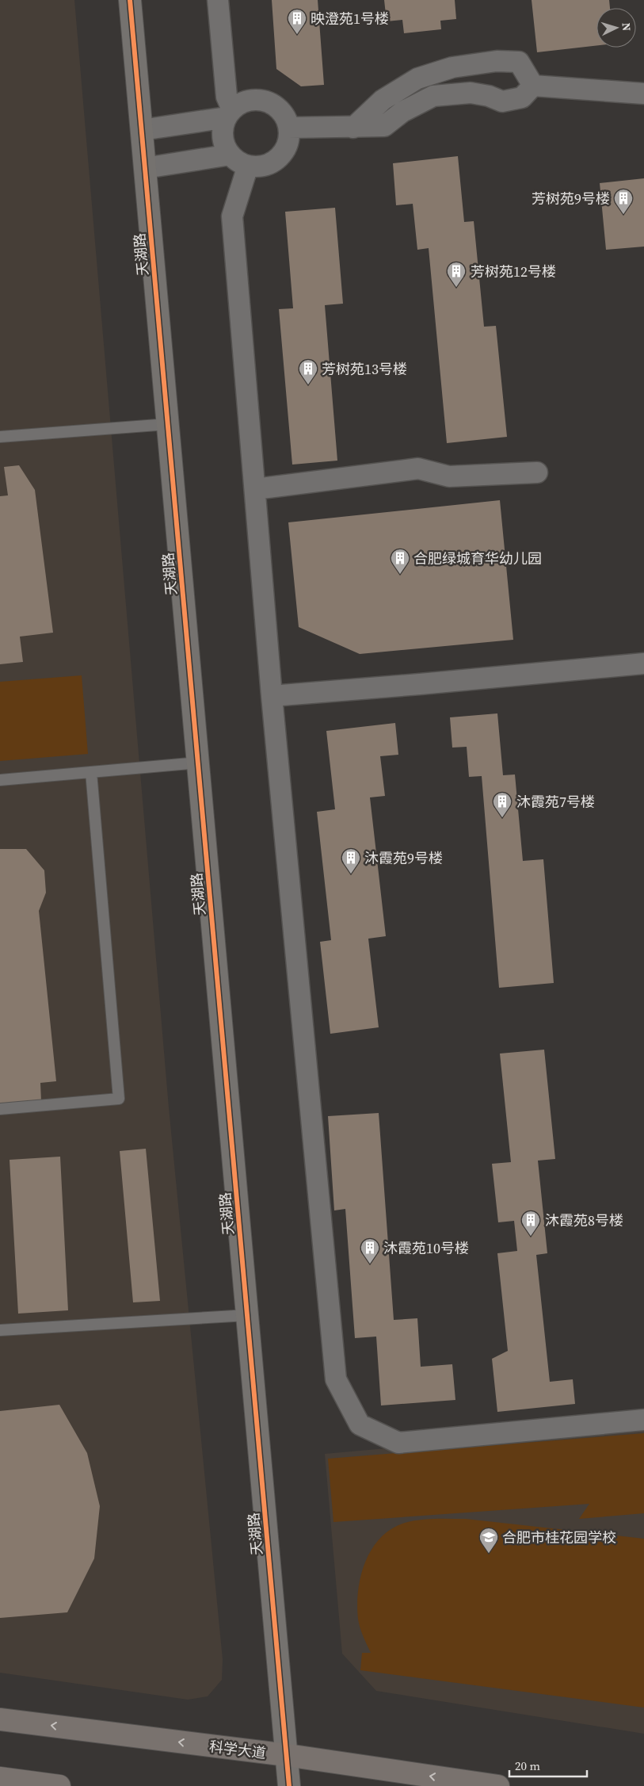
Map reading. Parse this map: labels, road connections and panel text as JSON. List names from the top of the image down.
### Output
{
  "streets": {
    "main road": ["科学大道"],
    "street": ["天湖路"]
  },
  "crossings": [
    ["天湖路", "科学大道"]
  ],
  "one_way": ["科学大道"],
  "places": {
    "building": [
      "映澄苑1号楼",
      "芳树苑9号楼",
      "芳树苑12号楼",
      "芳树苑13号楼",
      "合肥绿城育华幼儿园",
      "沐霞苑7号楼",
      "沐霞苑9号楼",
      "沐霞苑8号楼",
      "沐霞苑10号楼"
    ],
    "school or university": ["合肥市桂花园学校"]
  },
  "scale_bar": "20 m",
  "north": "right"
}
